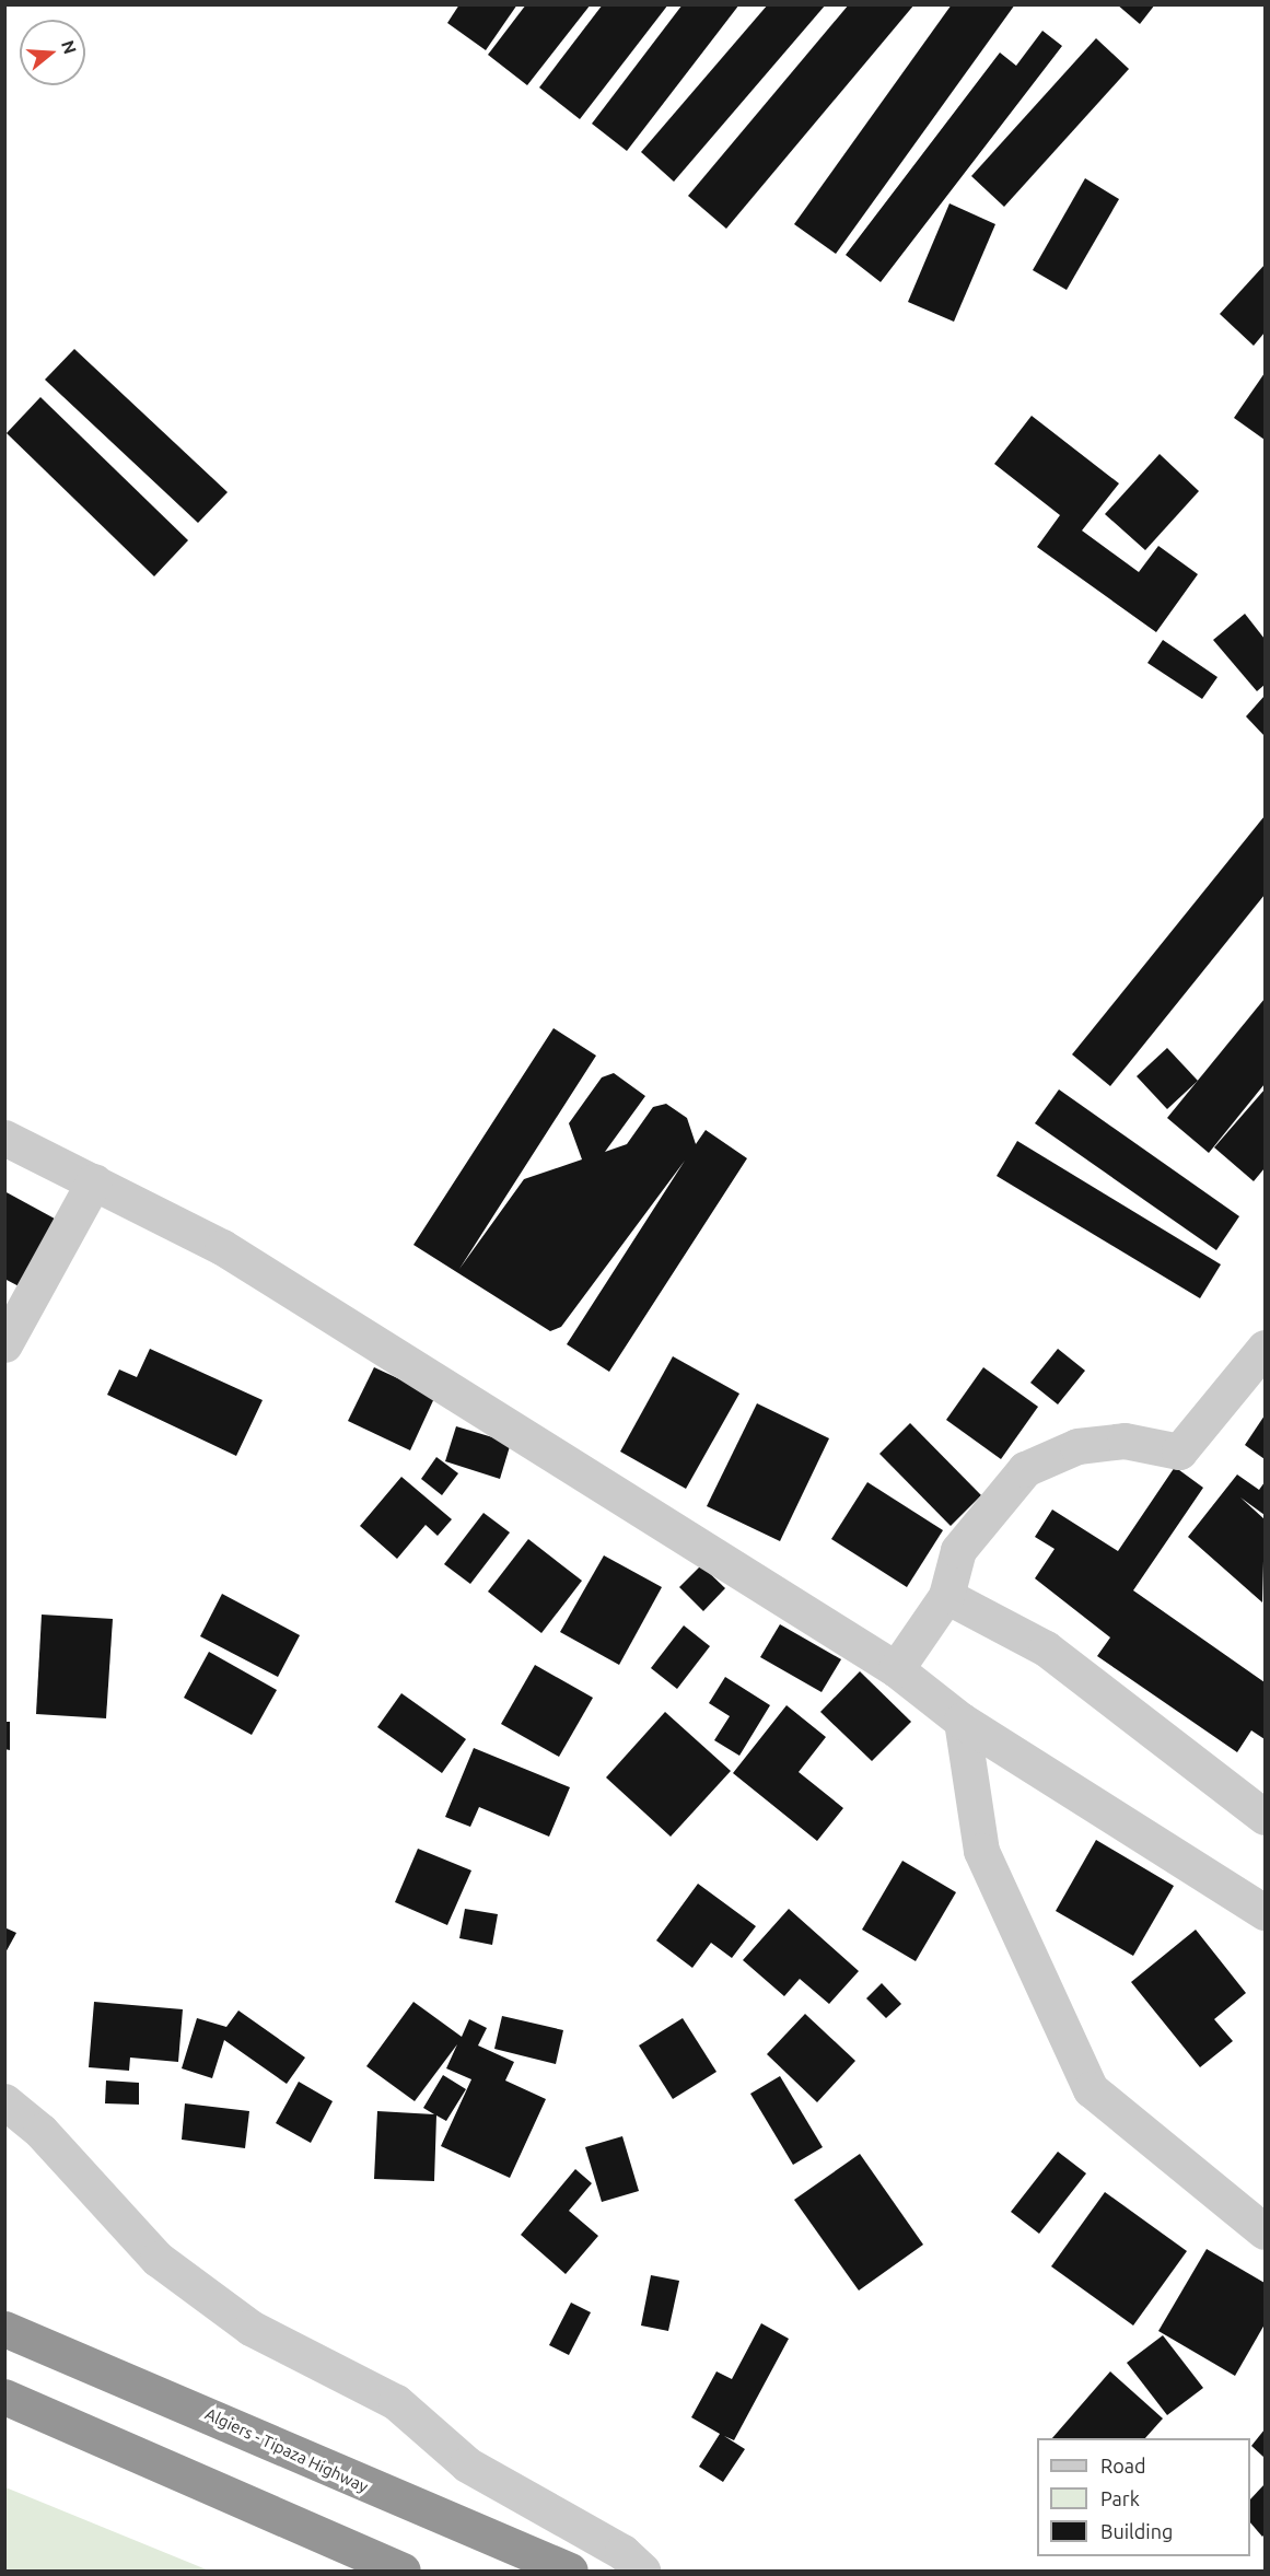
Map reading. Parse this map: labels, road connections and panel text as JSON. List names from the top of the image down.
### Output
{
  "streets": {
    "highway": ["Algiers - Tipaza Highway"]
  },
  "legend": ["Road", "Park", "Building"],
  "north": "right"
}
